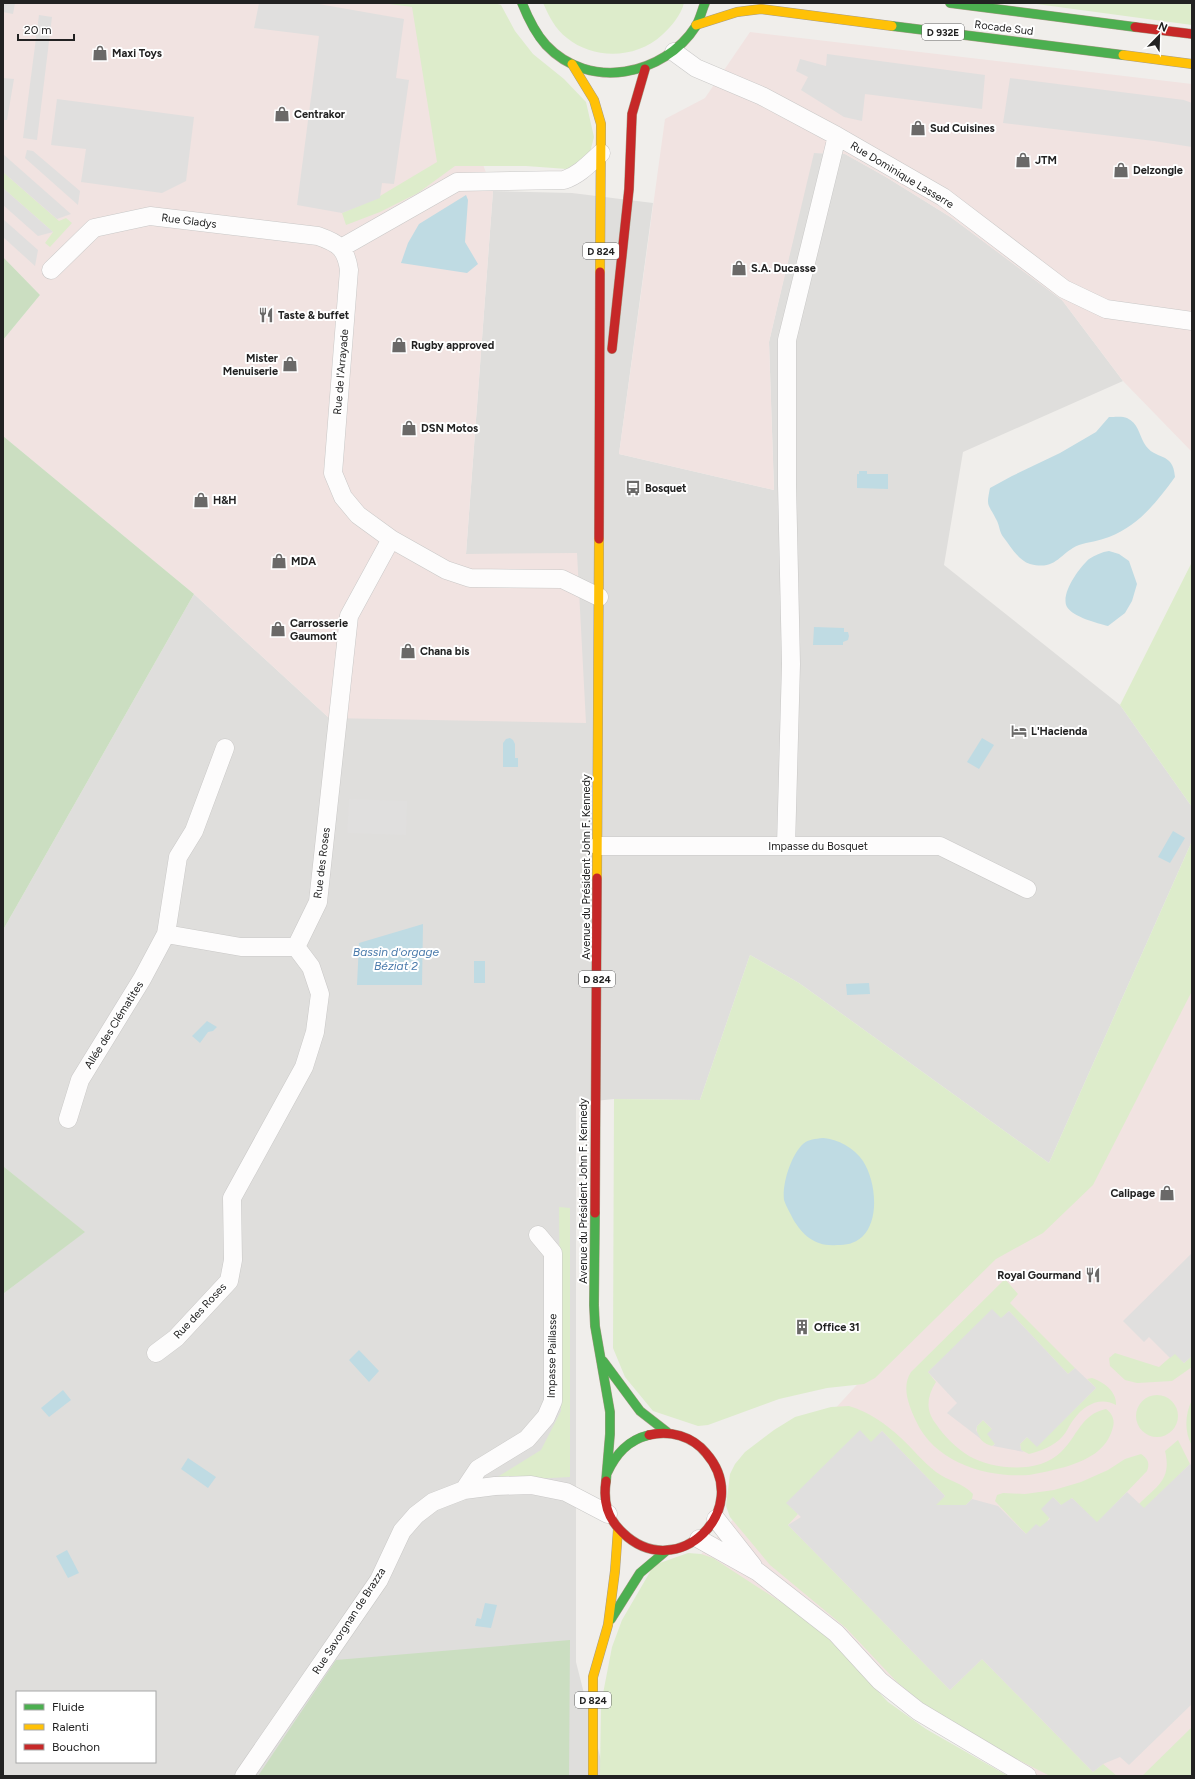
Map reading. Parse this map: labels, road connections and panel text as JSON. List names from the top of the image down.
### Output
{
  "streets": {
    "main road": [
      "Rocade Sud",
      "D 932E",
      "D 824",
      "Avenue du Président John F. Kennedy"
    ],
    "street": [
      "Rue Dominique Lasserre",
      "Rue Gladys",
      "Rue de l'Arrayade",
      "Impasse du Bosquet",
      "Rue des Roses",
      "Allée des Clématites",
      "Impasse Paillasse",
      "Rue Savorgnan de Brazza"
    ]
  },
  "crossings": [
    ["Rue Gladys", "Rue de l'Arrayade"],
    ["D 824", "Avenue du Président John F. Kennedy"],
    ["D 824", "Rue Savorgnan de Brazza"],
    ["Rue de l'Arrayade", "Rue des Roses"],
    ["Rue de l'Arrayade", "Avenue du Président John F. Kennedy"],
    ["Impasse du Bosquet", "Avenue du Président John F. Kennedy"],
    ["Avenue du Président John F. Kennedy", "Rue Savorgnan de Brazza"],
    ["Impasse Paillasse", "Rue Savorgnan de Brazza"]
  ],
  "water": ["Bassin d'orgage Béziat 2"],
  "places": {
    "shop": [
      "Maxi Toys",
      "Centrakor",
      "Sud Cuisines",
      "JTM",
      "Delzongle",
      "S.A. Ducasse",
      "Rugby approved",
      "Mister Menuiserie",
      "DSN Motos",
      "H&H",
      "MDA",
      "Carrosserie Gaumont",
      "Chana bis",
      "Calipage"
    ],
    "restaurant": ["Taste & buffet", "Royal Gourmand"],
    "bus stop": ["Bosquet"],
    "hotel": ["L'Hacienda"],
    "building": ["Office 31"]
  },
  "legend": ["Fluide", "Ralenti", "Bouchon"],
  "scale_bar": "20 m",
  "north": "top right"
}
